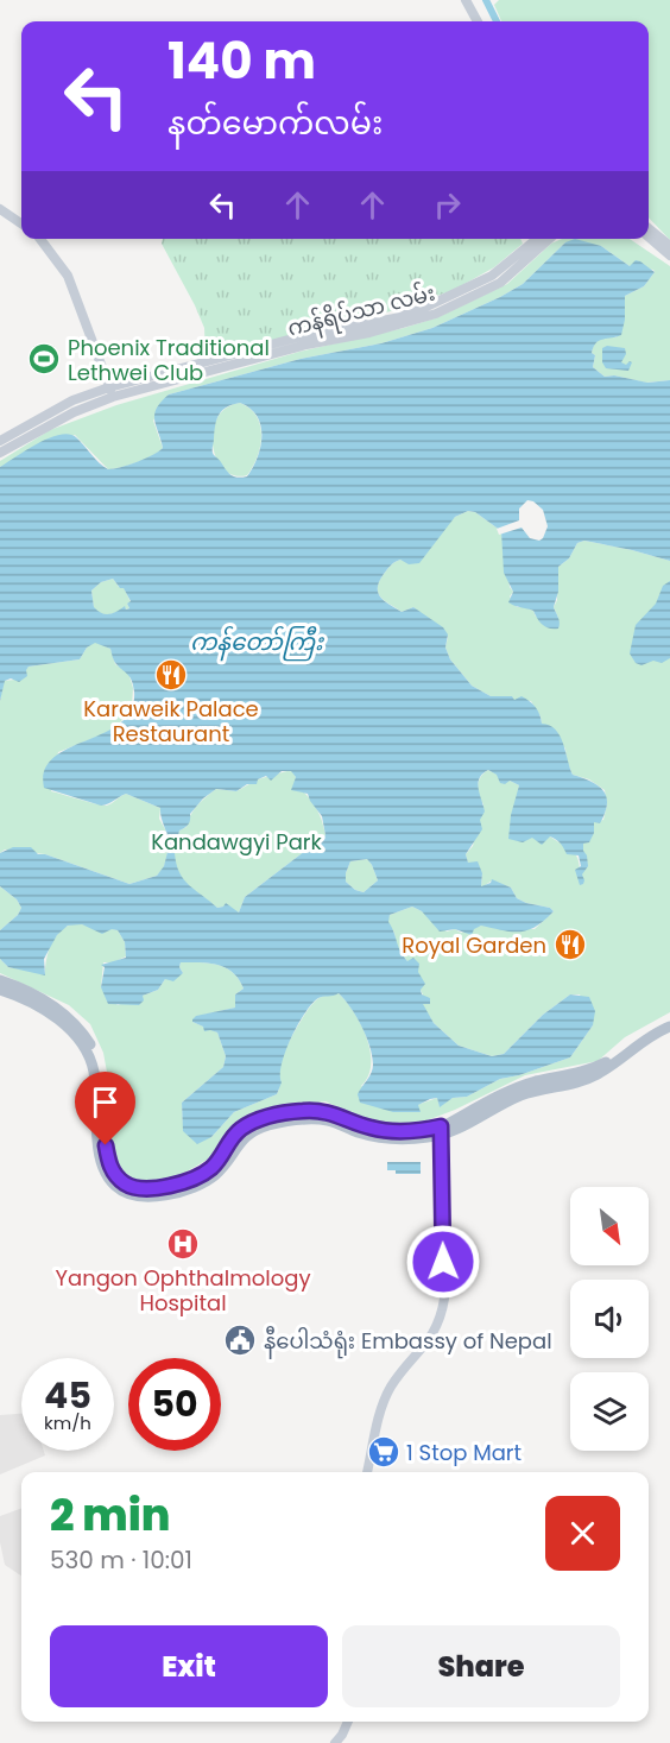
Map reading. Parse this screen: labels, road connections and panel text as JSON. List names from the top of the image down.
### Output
{
  "streets": {
    "main road": ["ကန်ရိပ်သာ လမ်း"]
  },
  "water": ["ကန်တော်ကြီး"],
  "parks": ["Kandawgyi Park"],
  "places": {
    "sports": ["Phoenix Traditional Lethwei Club"],
    "restaurant": ["Karaweik Palace Restaurant", "Royal Garden"],
    "hospital": ["Yangon Ophthalmology Hospital"],
    "public building": ["နီပေါသံရုံး Embassy of Nepal"],
    "supermarket": ["1 Stop Mart"]
  },
  "north": "bottom right",
  "page": {
    "turn": ["140 m", "နတ်မောက်လမ်း"],
    "speed": "45 km/h",
    "limit": "50",
    "heading": ["2 min", "530 m · 10:01"],
    "buttons": ["Exit", "Share"]
  }
}
